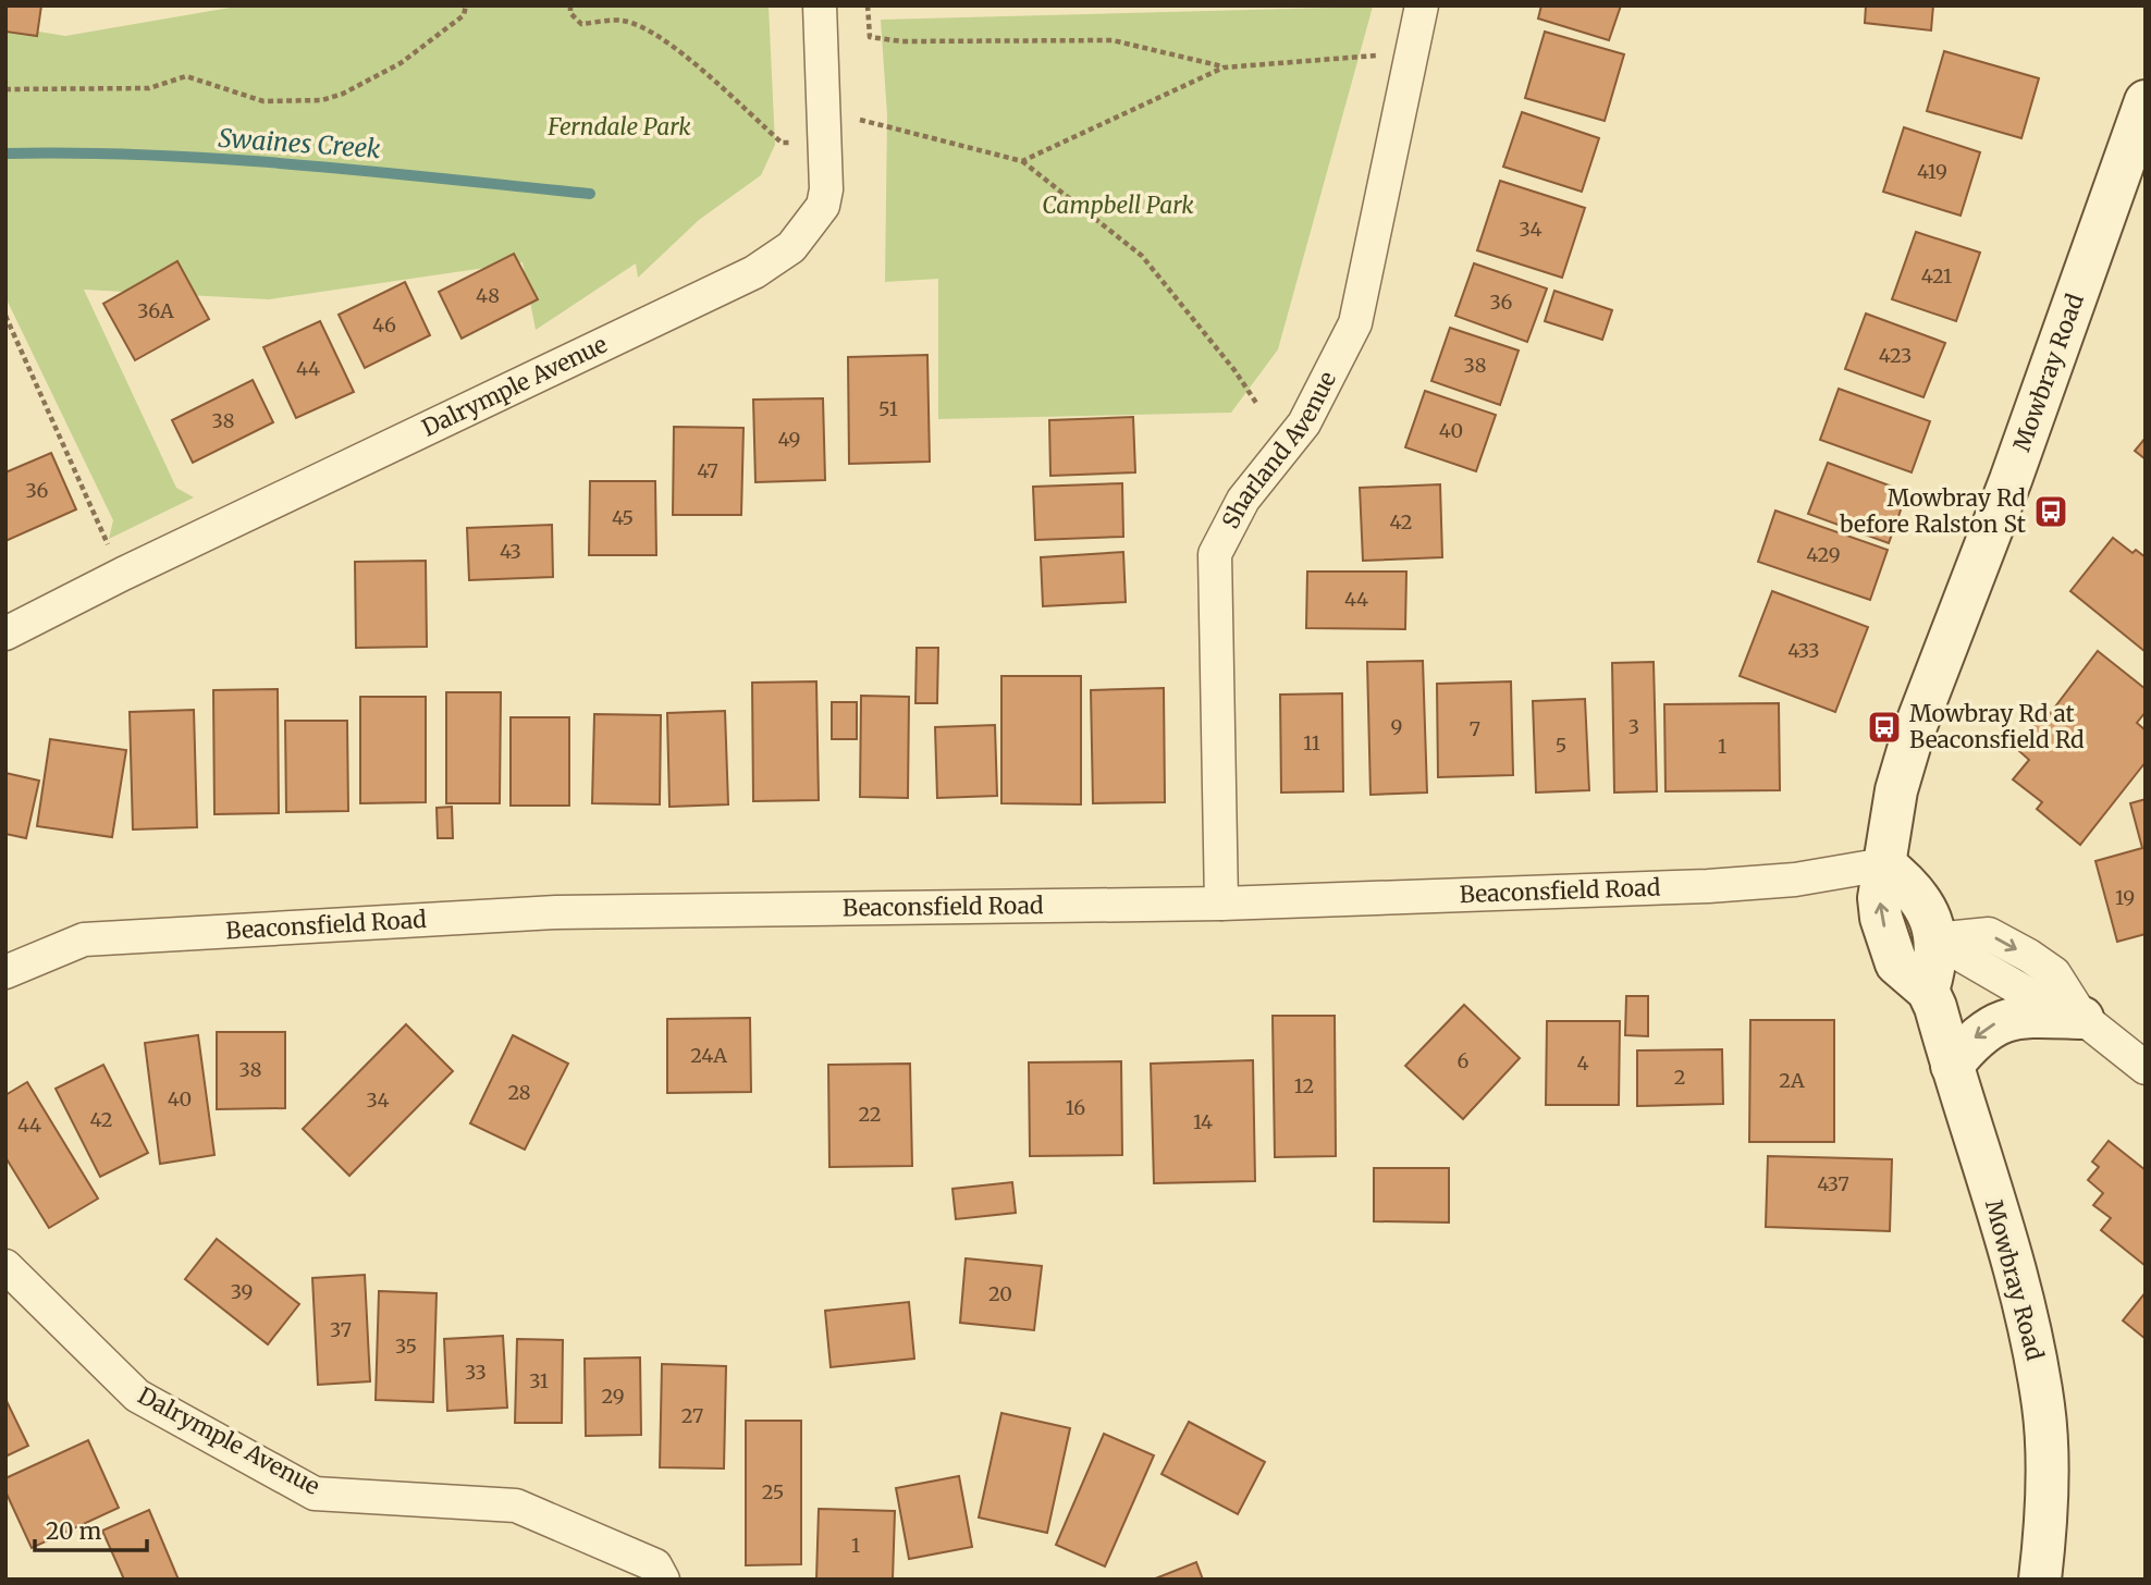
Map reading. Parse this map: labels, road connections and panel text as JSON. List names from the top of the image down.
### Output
{
  "streets": {
    "main road": ["Mowbray Road"],
    "street": ["Dalrymple Avenue", "Sharland Avenue", "Beaconsfield Road"]
  },
  "crossings": [
    ["Mowbray Road", "Beaconsfield Road"],
    ["Sharland Avenue", "Beaconsfield Road"]
  ],
  "water": ["Swaines Creek"],
  "parks": ["Ferndale Park", "Campbell Park"],
  "places": {
    "bus stop": ["Mowbray Rd before Ralston St", "Mowbray Rd at Beaconsfield Rd"]
  },
  "house_numbers": [
    "419",
    "34",
    "421",
    "48",
    "36",
    "36A",
    "46",
    "423",
    "38",
    "44",
    "51",
    "38",
    "40",
    "49",
    "47",
    "36",
    "45",
    "42",
    "43",
    "429",
    "44",
    "433",
    "9",
    "3",
    "7",
    "11",
    "5",
    "1",
    "19",
    "24A",
    "6",
    "4",
    "38",
    "2",
    "2A",
    "12",
    "28",
    "40",
    "34",
    "16",
    "22",
    "42",
    "14",
    "44",
    "437",
    "39",
    "20",
    "37",
    "35",
    "33",
    "31",
    "29",
    "27",
    "25",
    "1"
  ],
  "scale_bar": "20 m"
}
